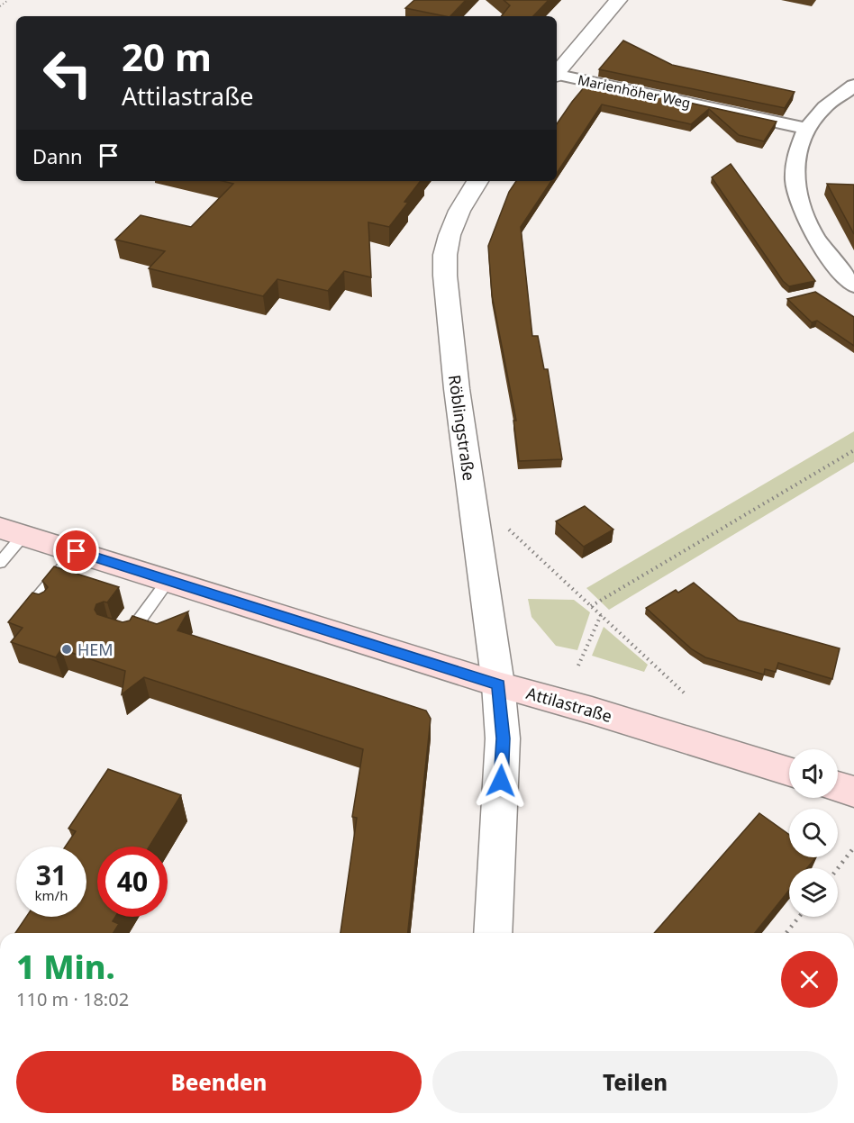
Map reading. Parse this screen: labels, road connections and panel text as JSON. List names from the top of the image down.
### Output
{
  "streets": {
    "main road": ["Attilastraße"],
    "street": ["Marienhöher Weg", "Röblingstraße"]
  },
  "crossings": [
    ["Röblingstraße", "Attilastraße"]
  ],
  "places": ["HEM"],
  "page": {
    "turn": ["20 m", "Attilastraße"],
    "then": "Dann",
    "speed": "31 km/h",
    "limit": "40",
    "heading": ["1 Min.", "110 m · 18:02"],
    "buttons": ["Beenden", "Teilen"]
  }
}
